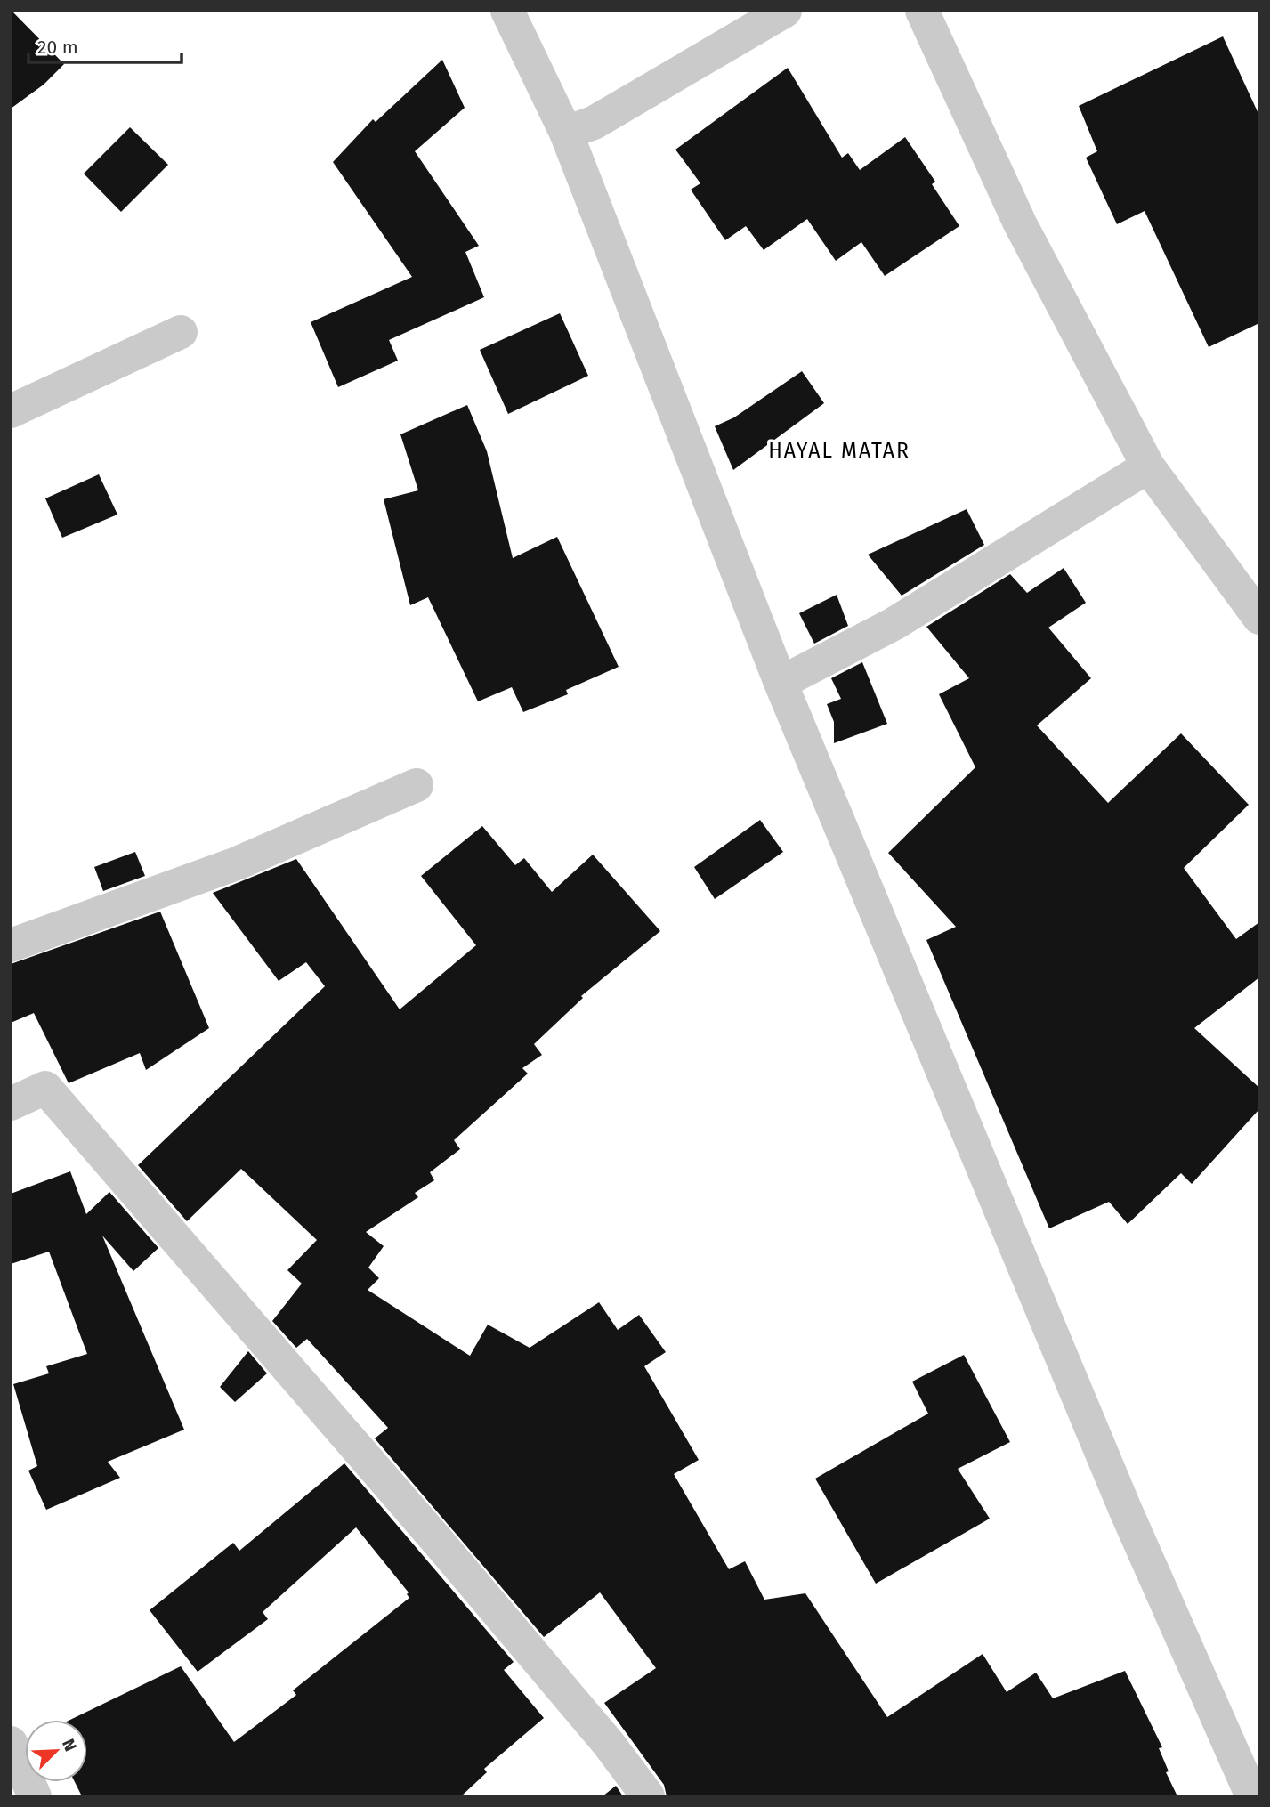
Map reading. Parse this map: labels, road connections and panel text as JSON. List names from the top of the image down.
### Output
{
  "districts": ["HAYAL MATAR"],
  "scale_bar": "20 m",
  "north": "top right"
}
